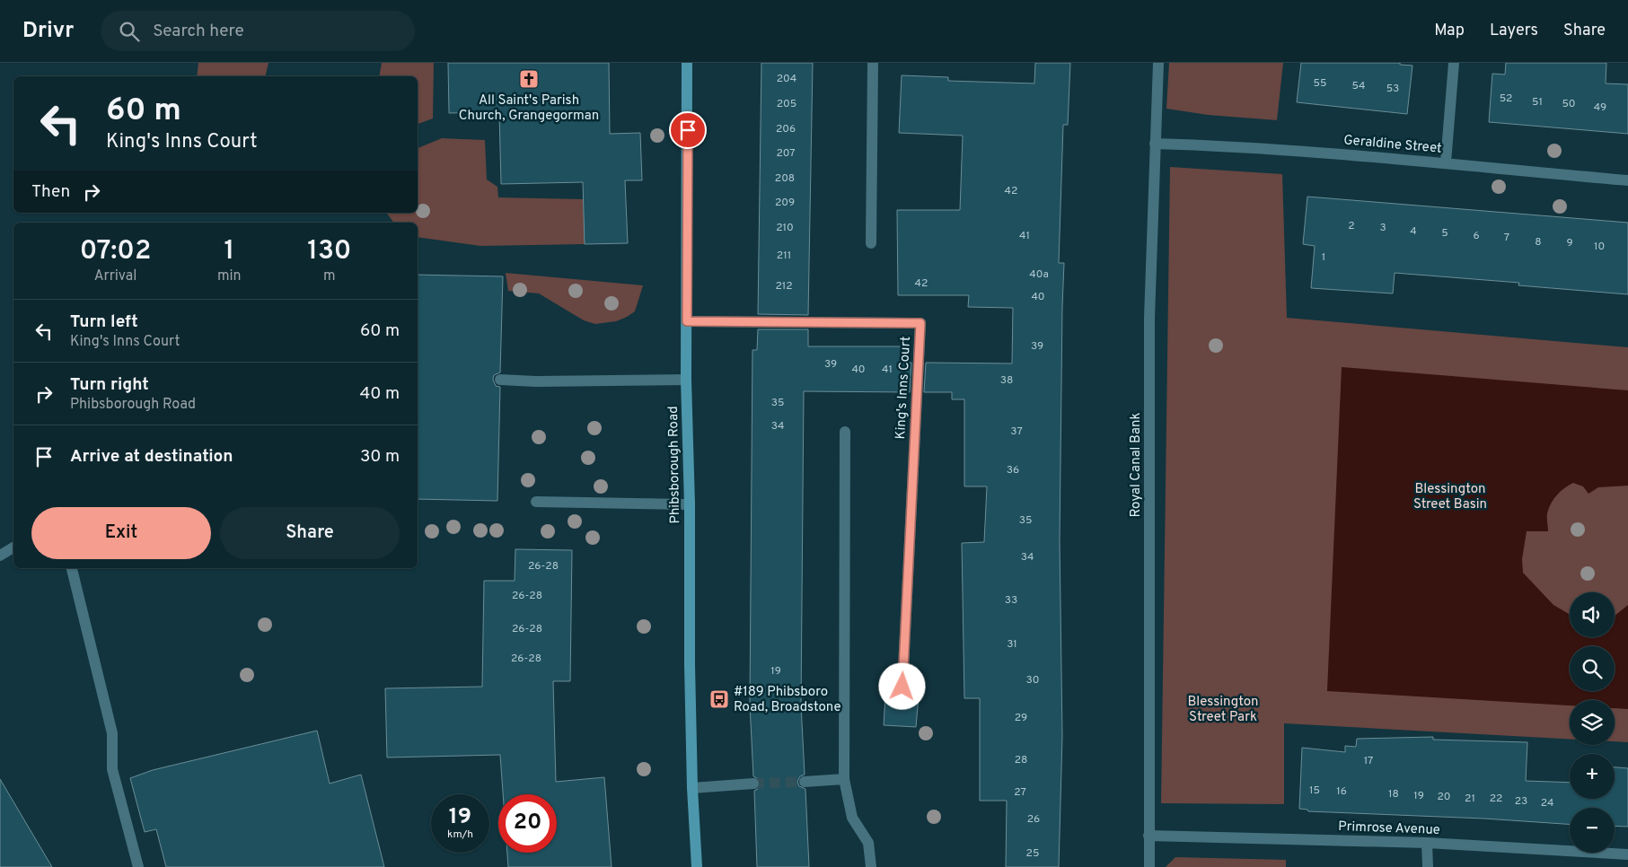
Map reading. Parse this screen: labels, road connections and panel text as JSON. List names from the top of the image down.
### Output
{
  "streets": {
    "main road": ["Phibsborough Road"],
    "street": [
      "Geraldine Street",
      "King's Inns Court",
      "Royal Canal Bank",
      "Primrose Avenue"
    ]
  },
  "crossings": [
    ["Geraldine Street", "Royal Canal Bank"],
    ["King's Inns Court", "Phibsborough Road"],
    ["Royal Canal Bank", "Primrose Avenue"]
  ],
  "parks": ["Blessington Street Basin", "Blessington Street Park"],
  "places": {
    "church": ["All Saint's Parish Church, Grangegorman"],
    "bus stop": ["#189 Phibsboro Road, Broadstone"]
  },
  "house_numbers": [
    "204",
    "55",
    "54",
    "53",
    "52",
    "51",
    "205",
    "50",
    "49",
    "206",
    "207",
    "208",
    "42",
    "209",
    "2",
    "210",
    "3",
    "4",
    "5",
    "41",
    "6",
    "7",
    "8",
    "9",
    "10",
    "211",
    "1",
    "40a",
    "42",
    "212",
    "40",
    "39",
    "39",
    "40",
    "41",
    "38",
    "35",
    "34",
    "37",
    "36",
    "35",
    "34",
    "26-28",
    "26-28",
    "33",
    "26-28",
    "31",
    "26-28",
    "19",
    "30",
    "29",
    "28",
    "17",
    "15",
    "16",
    "27",
    "18",
    "19",
    "20",
    "21",
    "22",
    "23",
    "24",
    "26",
    "25"
  ],
  "page": {
    "header": "Drivr",
    "search": "Search here",
    "nav": ["Map", "Layers", "Share"],
    "turn": ["60 m", "King's Inns Court"],
    "then": "Then",
    "eta": [
      "07:02",
      "Arrival",
      "1",
      "min",
      "130",
      "m"
    ],
    "list": [
      {
        "name": "Turn left",
        "note": "King's Inns Court",
        "value": "60 m"
      },
      {
        "name": "Turn right",
        "note": "Phibsborough Road",
        "value": "40 m"
      },
      {
        "name": "Arrive at destination",
        "value": "30 m"
      }
    ],
    "buttons": ["Exit", "Share"],
    "map_buttons": ["+", "−"],
    "speed": "19 km/h",
    "limit": "20"
  }
}
